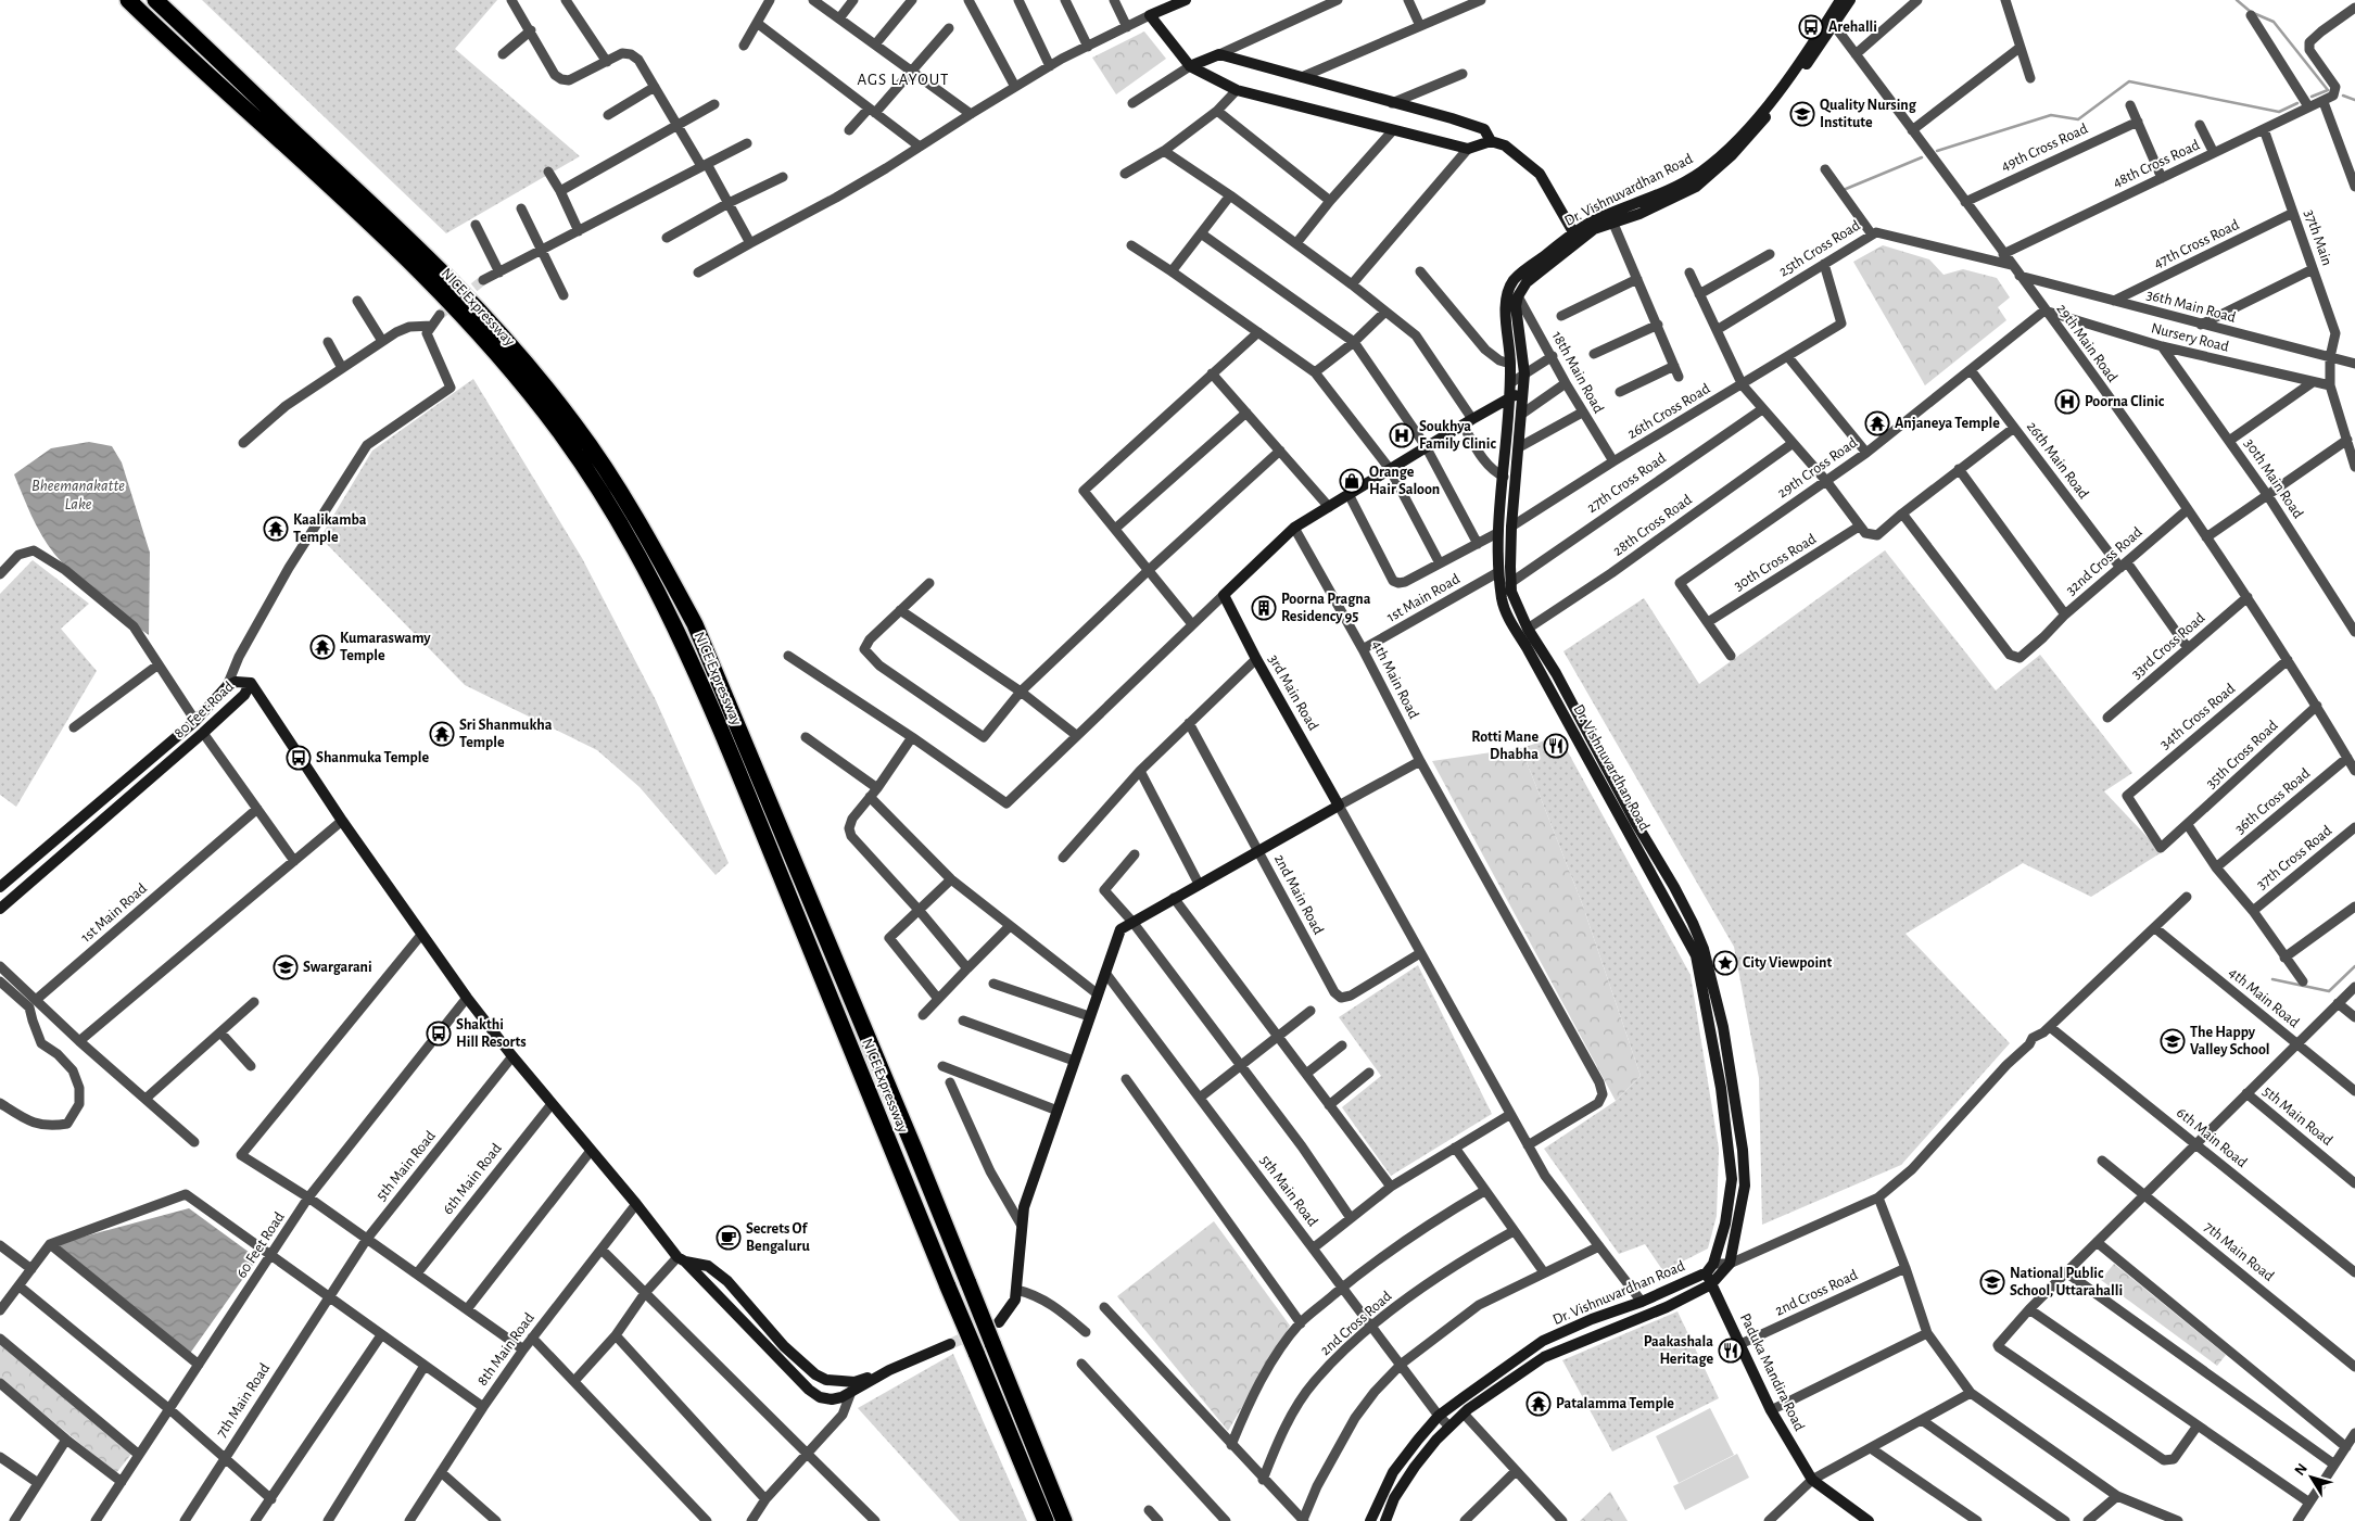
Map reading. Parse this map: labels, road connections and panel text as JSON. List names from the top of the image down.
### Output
{
  "streets": {
    "highway": ["NICE Expressway"],
    "main road": [
      "Dr. Vishnuvardhan Road",
      "3rd Main Road",
      "80 Feet Road",
      "Paduka Mandira Road"
    ],
    "street": [
      "49th Cross Road",
      "48th Cross Road",
      "37th Main",
      "47th Cross Road",
      "25th Cross Road",
      "36th Main Road",
      "Nursery Road",
      "29th Main Road",
      "18th Main Road",
      "26th Cross Road",
      "26th Main Road",
      "29th Cross Road",
      "30th Main Road",
      "27th Cross Road",
      "28th Cross Road",
      "32nd Cross Road",
      "30th Cross Road",
      "1st Main Road",
      "33rd Cross Road",
      "4th Main Road",
      "34th Cross Road",
      "35th Cross Road",
      "36th Cross Road",
      "37th Cross Road",
      "2nd Main Road",
      "5th Main Road",
      "6th Main Road",
      "60 Feet Road",
      "7th Main Road",
      "2nd Cross Road",
      "8th Main Road"
    ]
  },
  "crossings": [
    ["49th Cross Road", "29th Main Road"],
    ["48th Cross Road", "37th Main"],
    ["48th Cross Road", "29th Main Road"],
    ["Dr. Vishnuvardhan Road", "29th Main Road"],
    ["Dr. Vishnuvardhan Road", "18th Main Road"],
    ["Dr. Vishnuvardhan Road", "26th Cross Road"],
    ["Dr. Vishnuvardhan Road", "27th Cross Road"],
    ["Dr. Vishnuvardhan Road", "28th Cross Road"],
    ["Dr. Vishnuvardhan Road", "1st Main Road"],
    ["Dr. Vishnuvardhan Road", "5th Main Road"],
    ["Dr. Vishnuvardhan Road", "Paduka Mandira Road"],
    ["37th Main", "47th Cross Road"],
    ["37th Main", "36th Main Road"],
    ["37th Main", "Nursery Road"],
    ["47th Cross Road", "36th Main Road"],
    ["25th Cross Road", "29th Main Road"],
    ["25th Cross Road", "26th Cross Road"],
    ["36th Main Road", "29th Main Road"],
    ["Nursery Road", "29th Main Road"],
    ["Nursery Road", "29th Cross Road"],
    ["Nursery Road", "30th Main Road"],
    ["29th Main Road", "29th Cross Road"],
    ["29th Main Road", "32nd Cross Road"],
    ["29th Main Road", "33rd Cross Road"],
    ["29th Main Road", "34th Cross Road"],
    ["29th Main Road", "35th Cross Road"],
    ["29th Main Road", "36th Cross Road"],
    ["18th Main Road", "26th Cross Road"],
    ["26th Main Road", "29th Cross Road"],
    ["26th Main Road", "32nd Cross Road"],
    ["26th Main Road", "33rd Cross Road"],
    ["29th Cross Road", "30th Cross Road"],
    ["1st Main Road", "4th Main Road"],
    ["34th Cross Road", "35th Cross Road"],
    ["5th Main Road", "7th Main Road"],
    ["5th Main Road", "2nd Cross Road"],
    ["2nd Cross Road", "Paduka Mandira Road"]
  ],
  "districts": ["AGS LAYOUT"],
  "water": ["Bheemanakatte Lake"],
  "places": {
    "bus stop": ["Arehalli", "Shanmuka Temple", "Shakthi Hill Resorts"],
    "school or university": [
      "Quality Nursing Institute",
      "Swargarani",
      "The Happy Valley School",
      "National Public School, Uttarahalli"
    ],
    "hospital": ["Poorna Clinic", "Soukhya Family Clinic"],
    "temple": [
      "Anjaneya Temple",
      "Kaalikamba Temple",
      "Kumaraswamy Temple",
      "Sri Shanmukha Temple",
      "Patalamma Temple"
    ],
    "shop": ["Orange Hair Saloon"],
    "building": ["Poorna Pragna Residency 95"],
    "restaurant": ["Rotti Mane Dhabha", "Paakashala Heritage"],
    "place": ["City Viewpoint"],
    "cafe": ["Secrets Of Bengaluru"]
  },
  "north": "top left"
}
